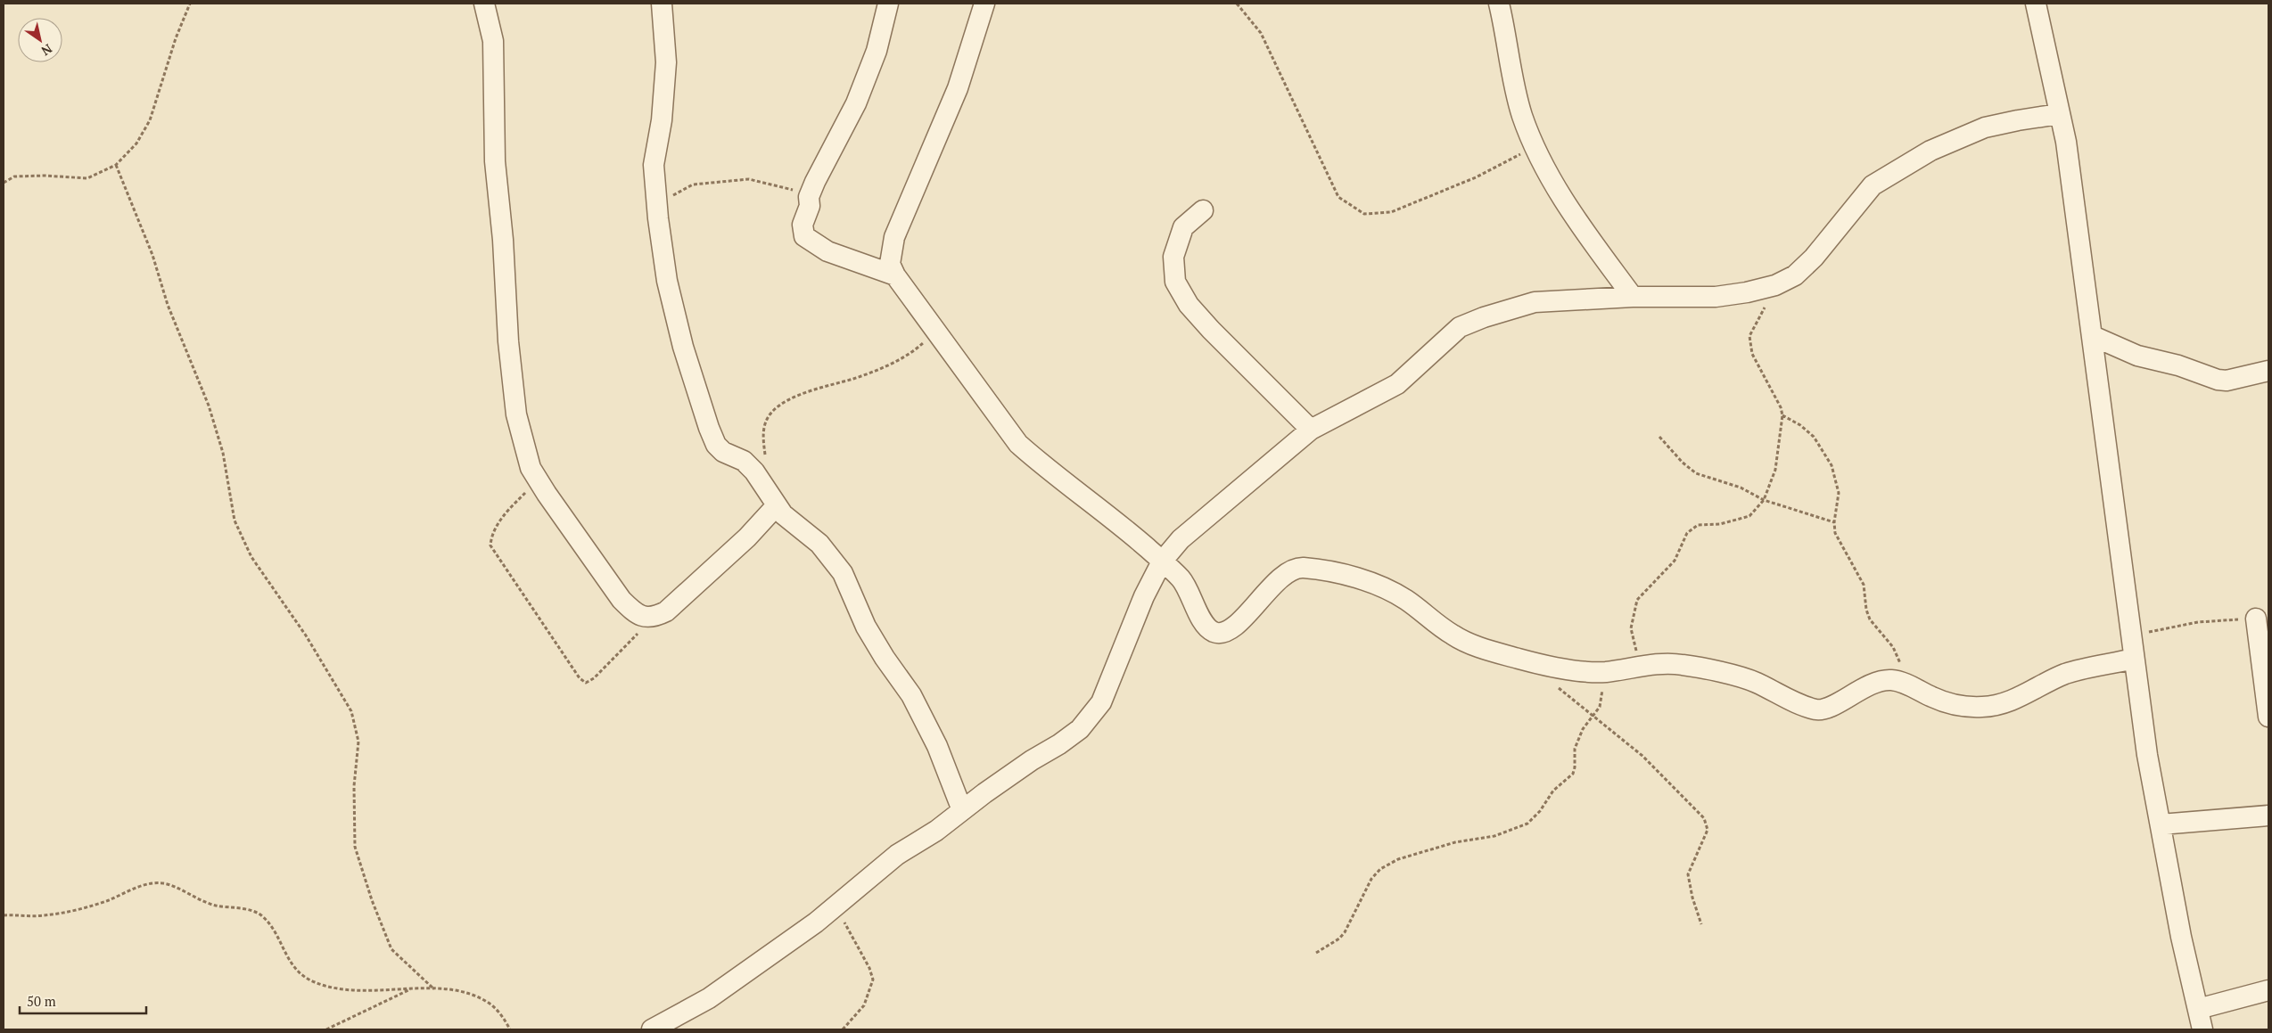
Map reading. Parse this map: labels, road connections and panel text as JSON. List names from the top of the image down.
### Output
{
  "scale_bar": "50 m",
  "north": "bottom right"
}
